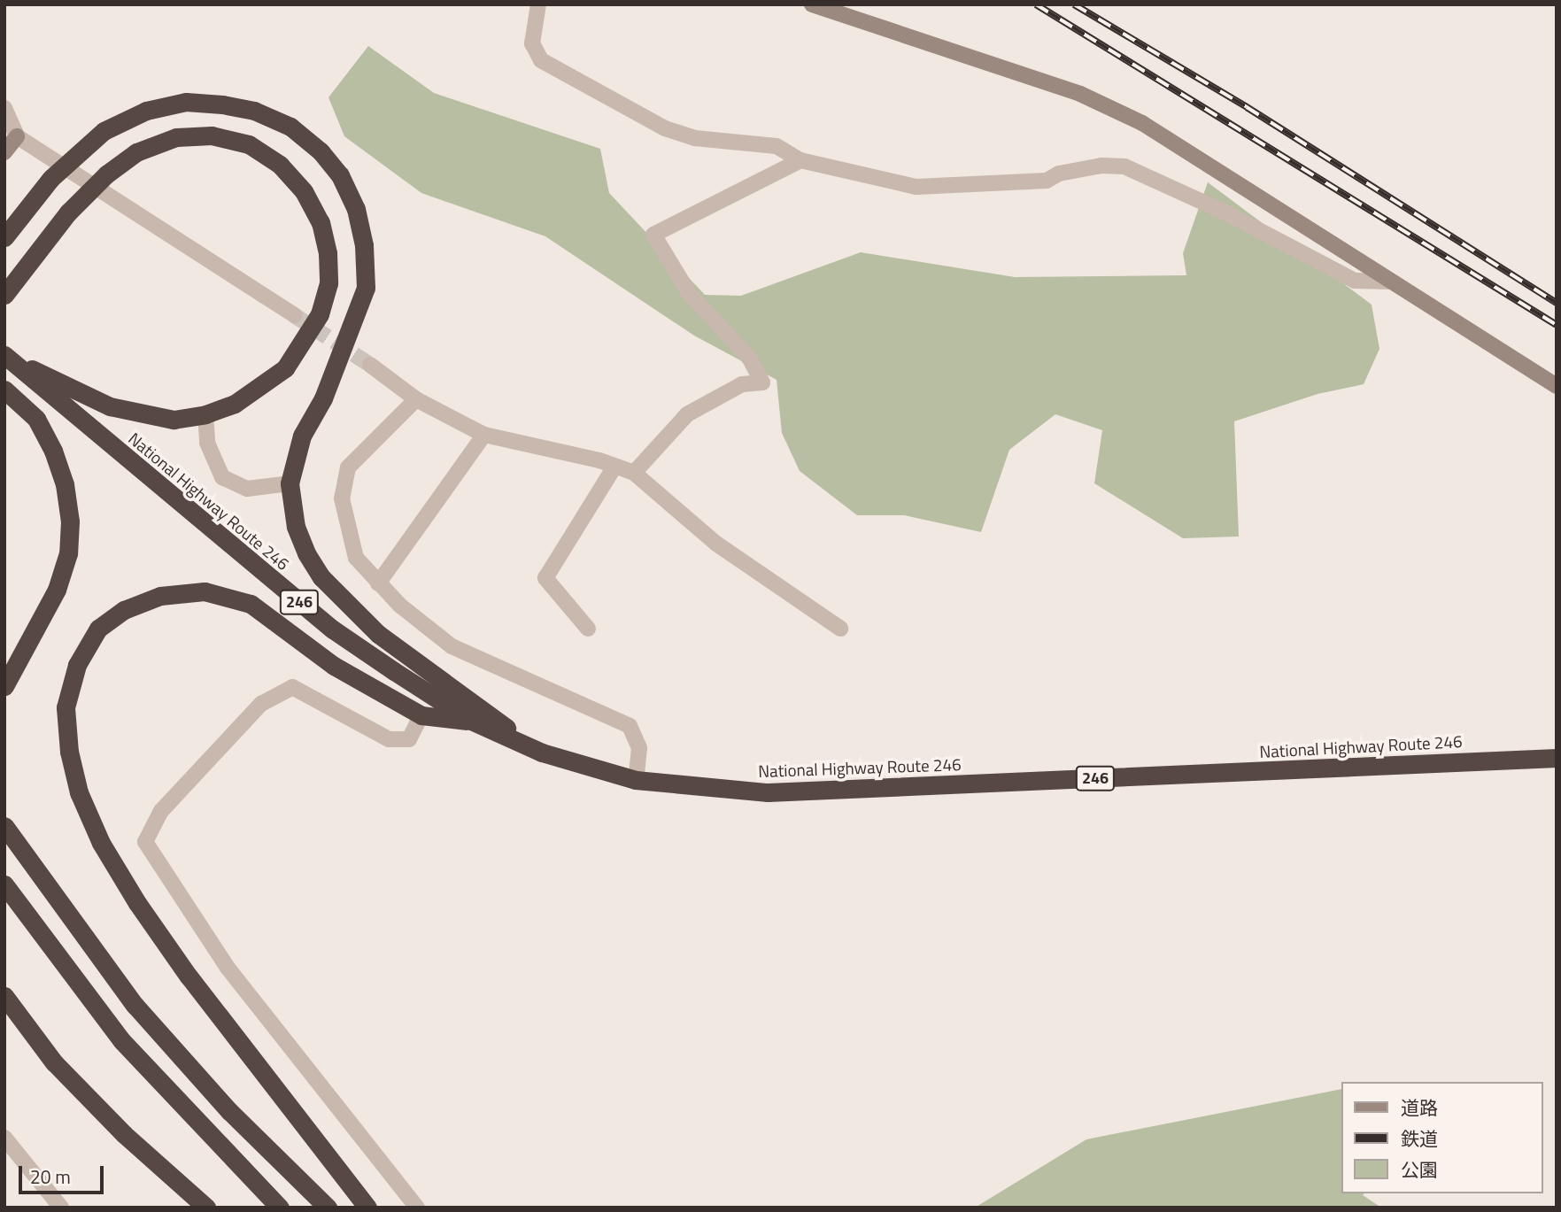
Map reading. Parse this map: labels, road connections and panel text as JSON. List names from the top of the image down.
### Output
{
  "streets": {
    "highway": ["National Highway Route 246", "246"]
  },
  "legend": ["道路", "鉄道", "公園"],
  "scale_bar": "20 m"
}
